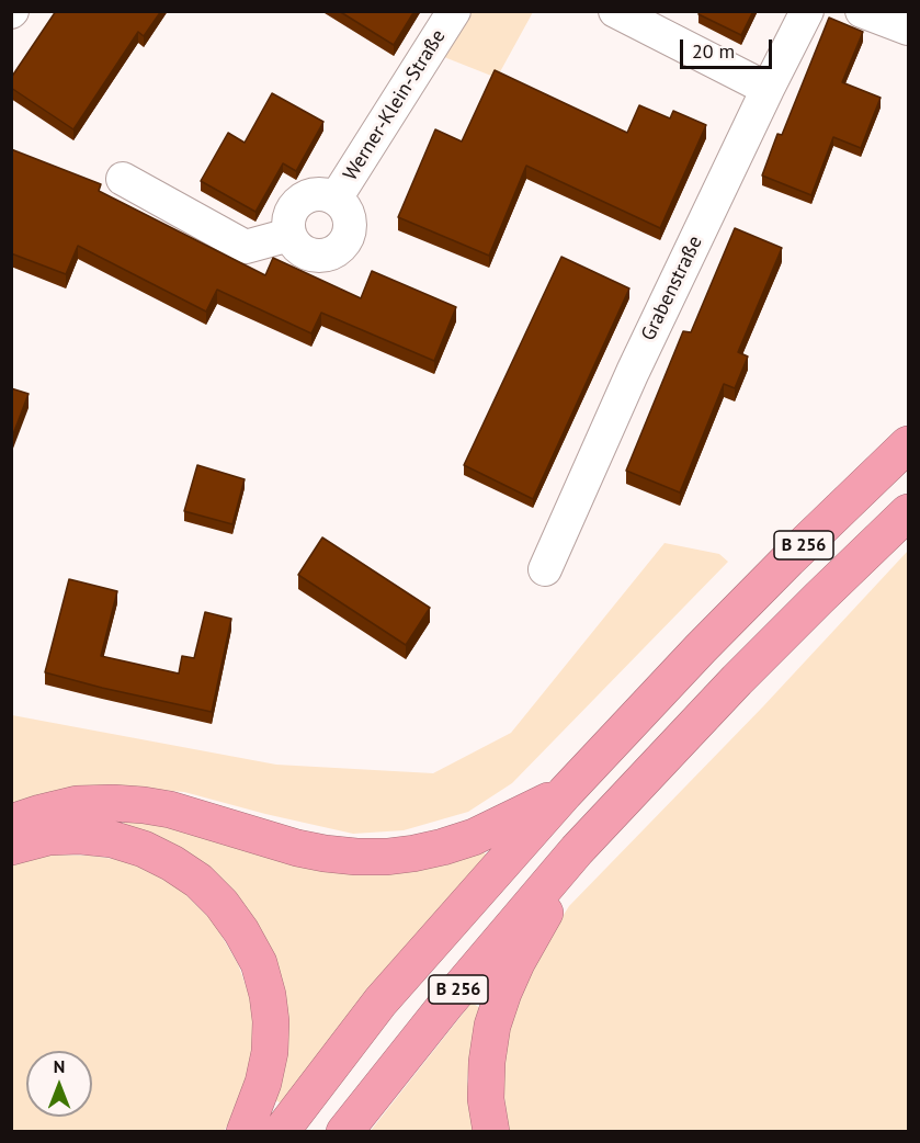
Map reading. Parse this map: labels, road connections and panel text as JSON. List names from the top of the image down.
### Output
{
  "streets": {
    "highway": ["B 256"],
    "street": ["Werner-Klein-Straße", "Grabenstraße"]
  },
  "scale_bar": "20 m",
  "north": "top"
}
